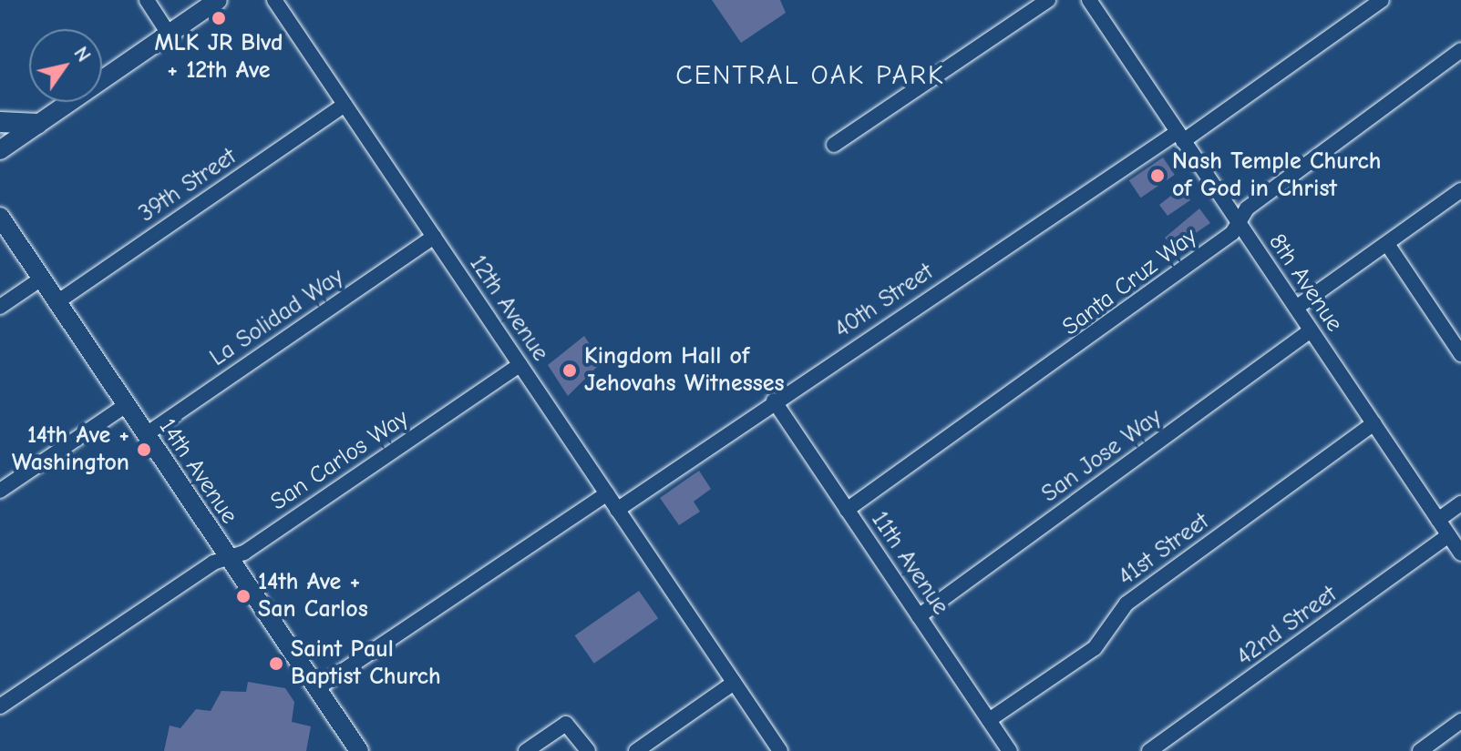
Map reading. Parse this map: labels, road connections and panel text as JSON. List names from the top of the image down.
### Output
{
  "streets": {
    "street": [
      "39th Street",
      "Santa Cruz Way",
      "8th Avenue",
      "40th Street",
      "12th Avenue",
      "La Solidad Way",
      "San Jose Way",
      "San Carlos Way",
      "14th Avenue",
      "41st Street",
      "11th Avenue",
      "42nd Street"
    ]
  },
  "crossings": [
    ["39th Street", "12th Avenue"],
    ["39th Street", "14th Avenue"],
    ["Santa Cruz Way", "8th Avenue"],
    ["Santa Cruz Way", "11th Avenue"],
    ["8th Avenue", "40th Street"],
    ["8th Avenue", "San Jose Way"],
    ["8th Avenue", "41st Street"],
    ["8th Avenue", "42nd Street"],
    ["40th Street", "12th Avenue"],
    ["40th Street", "11th Avenue"],
    ["12th Avenue", "La Solidad Way"],
    ["12th Avenue", "San Carlos Way"],
    ["La Solidad Way", "14th Avenue"],
    ["San Jose Way", "11th Avenue"],
    ["San Carlos Way", "14th Avenue"],
    ["41st Street", "11th Avenue"]
  ],
  "districts": ["CENTRAL OAK PARK"],
  "places": [
    "MLK JR Blvd + 12th Ave",
    "Nash Temple Church of God in Christ",
    "Kingdom Hall of Jehovahs Witnesses",
    "14th Ave + Washington",
    "14th Ave + San Carlos",
    "Saint Paul Baptist Church"
  ],
  "north": "top right"
}
